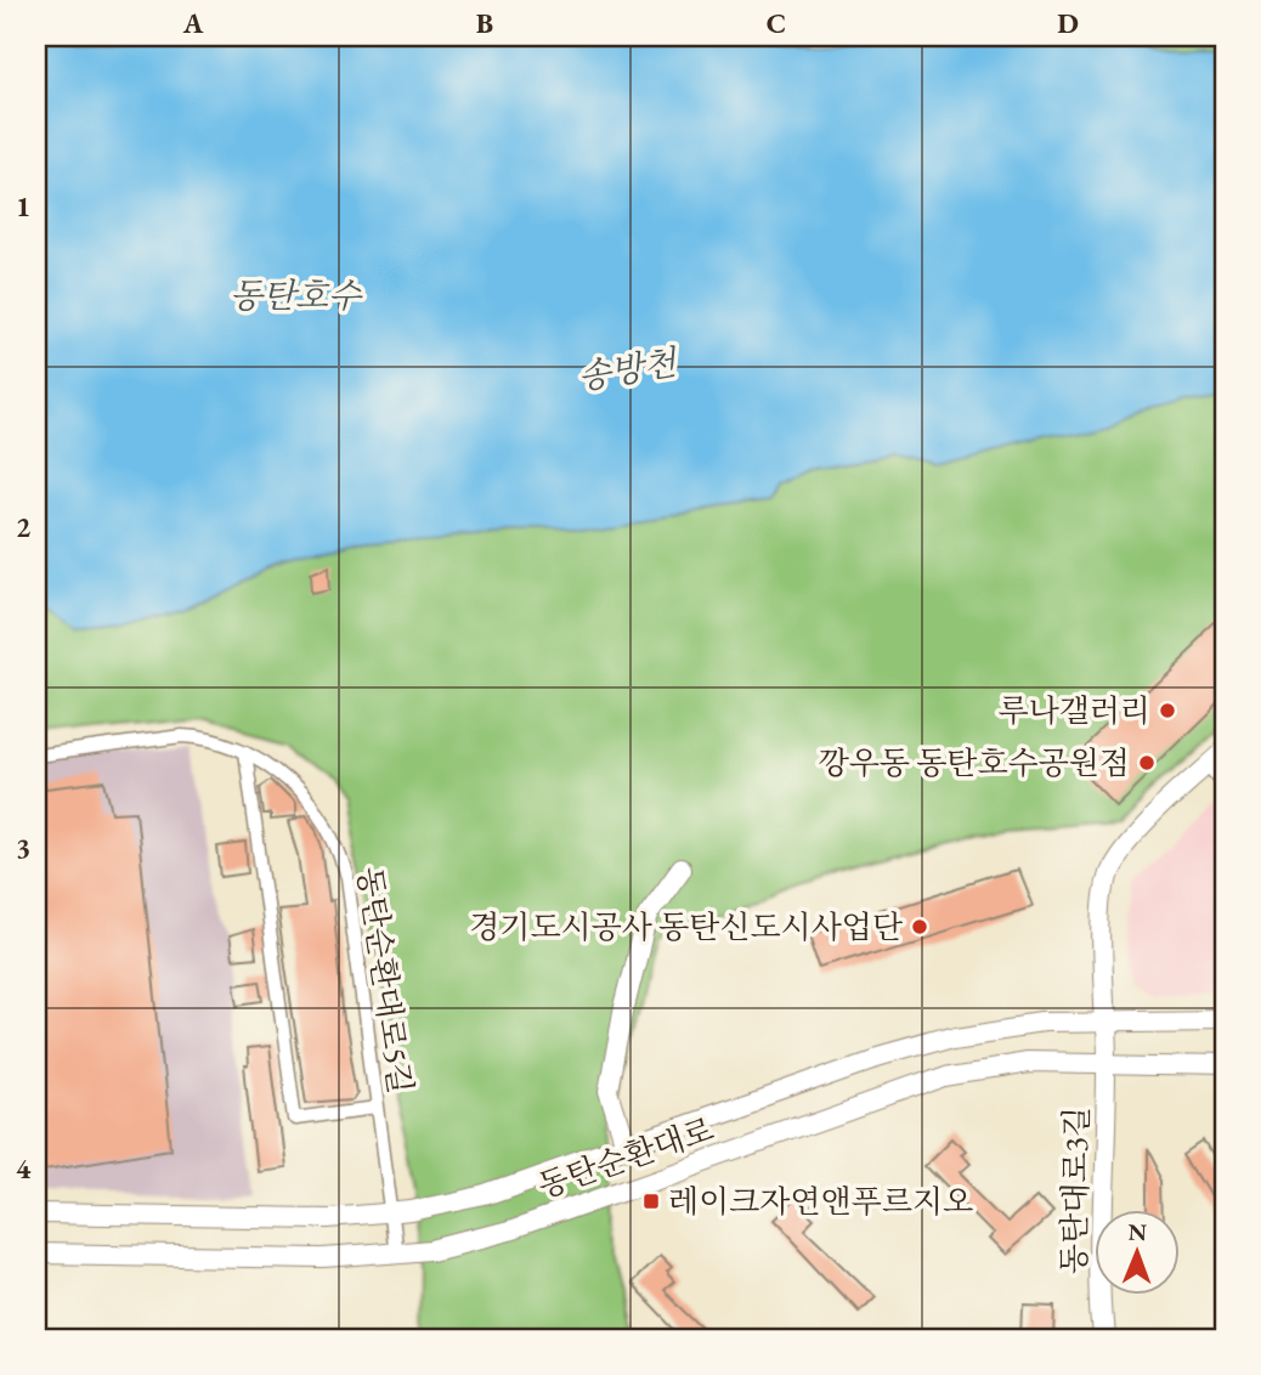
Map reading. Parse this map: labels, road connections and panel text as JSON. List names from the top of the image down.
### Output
{
  "streets": {
    "main road": ["동탄순환대로", "동탄대로3길"],
    "street": ["동탄순환대로5길"]
  },
  "crossings": [
    ["동탄순환대로5길", "동탄순환대로"],
    ["동탄순환대로", "동탄대로3길"]
  ],
  "water": ["동탄호수", "송방천"],
  "places": {
    "other": ["루나갤러리", "깡우동 동탄호수공원점", "경기도시공사 동탄신도시사업단"],
    "transit": ["레이크자연앤푸르지오"]
  },
  "north": "top",
  "grid": {
    "columns": [
      "A",
      "B",
      "C",
      "D"
    ],
    "rows": [
      "1",
      "2",
      "3",
      "4"
    ]
  }
}
